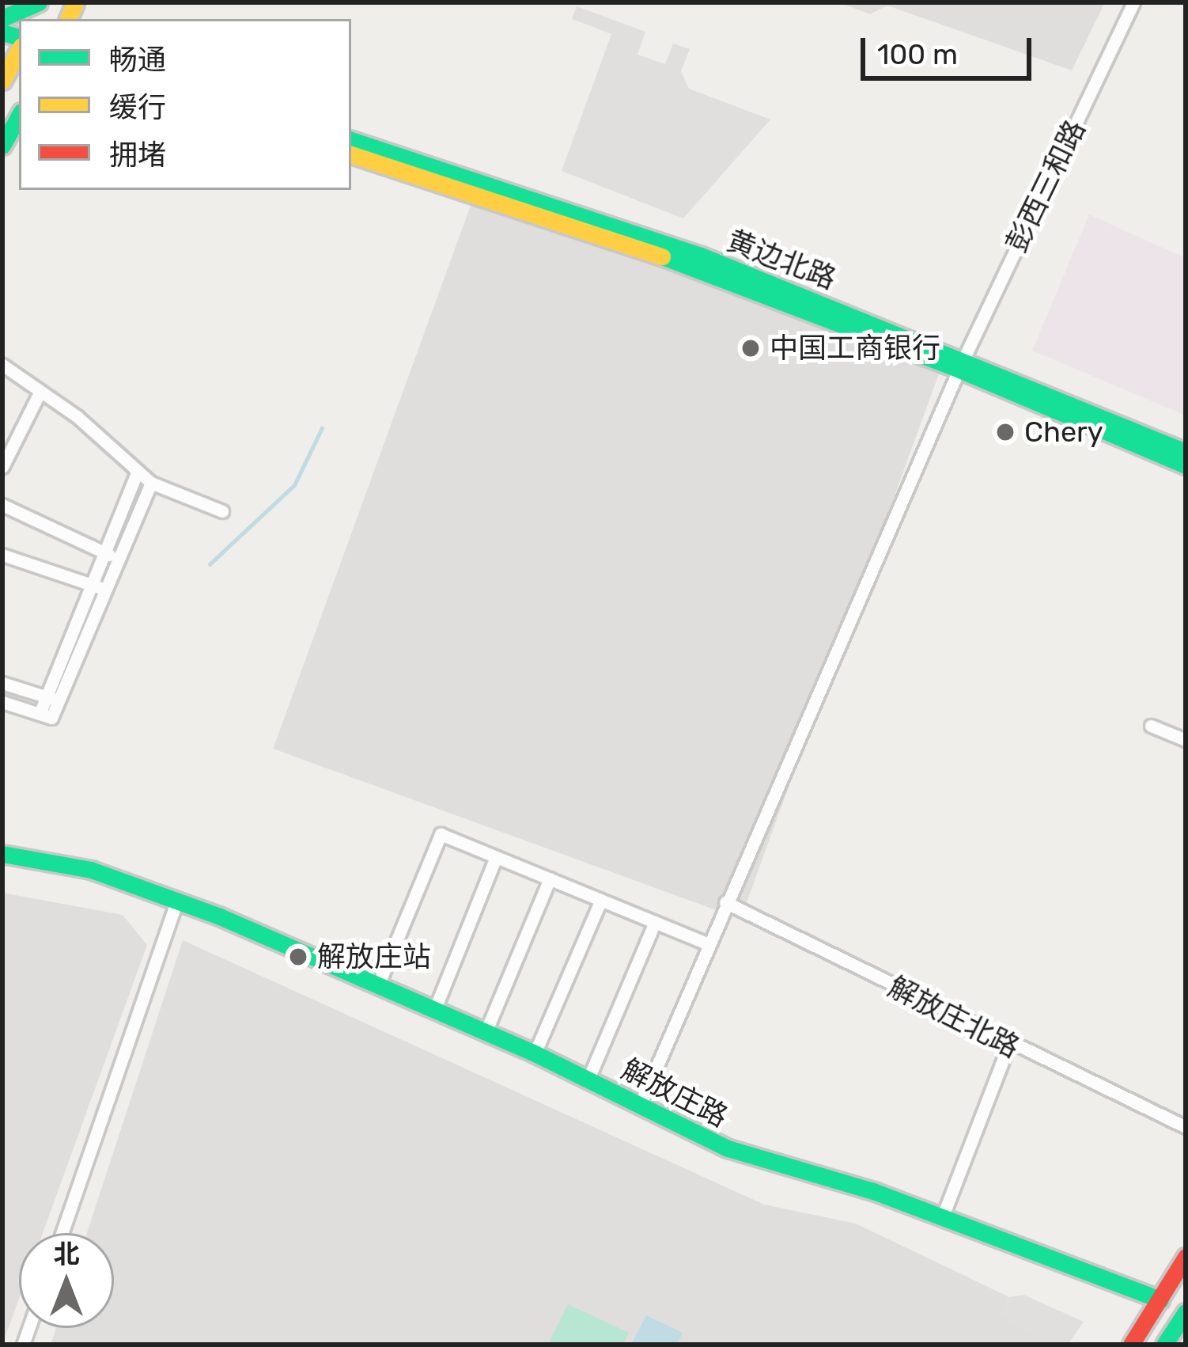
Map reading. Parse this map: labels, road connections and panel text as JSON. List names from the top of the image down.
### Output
{
  "streets": {
    "main road": ["黄边北路", "解放庄路"],
    "street": ["彭西三和路", "解放庄北路"]
  },
  "crossings": [
    ["彭西三和路", "黄边北路"],
    ["彭西三和路", "解放庄北路"],
    ["彭西三和路", "解放庄路"]
  ],
  "places": ["中国工商银行", "Chery", "解放庄站"],
  "legend": ["畅通", "缓行", "拥堵"],
  "scale_bar": "100 m",
  "north": "top"
}
